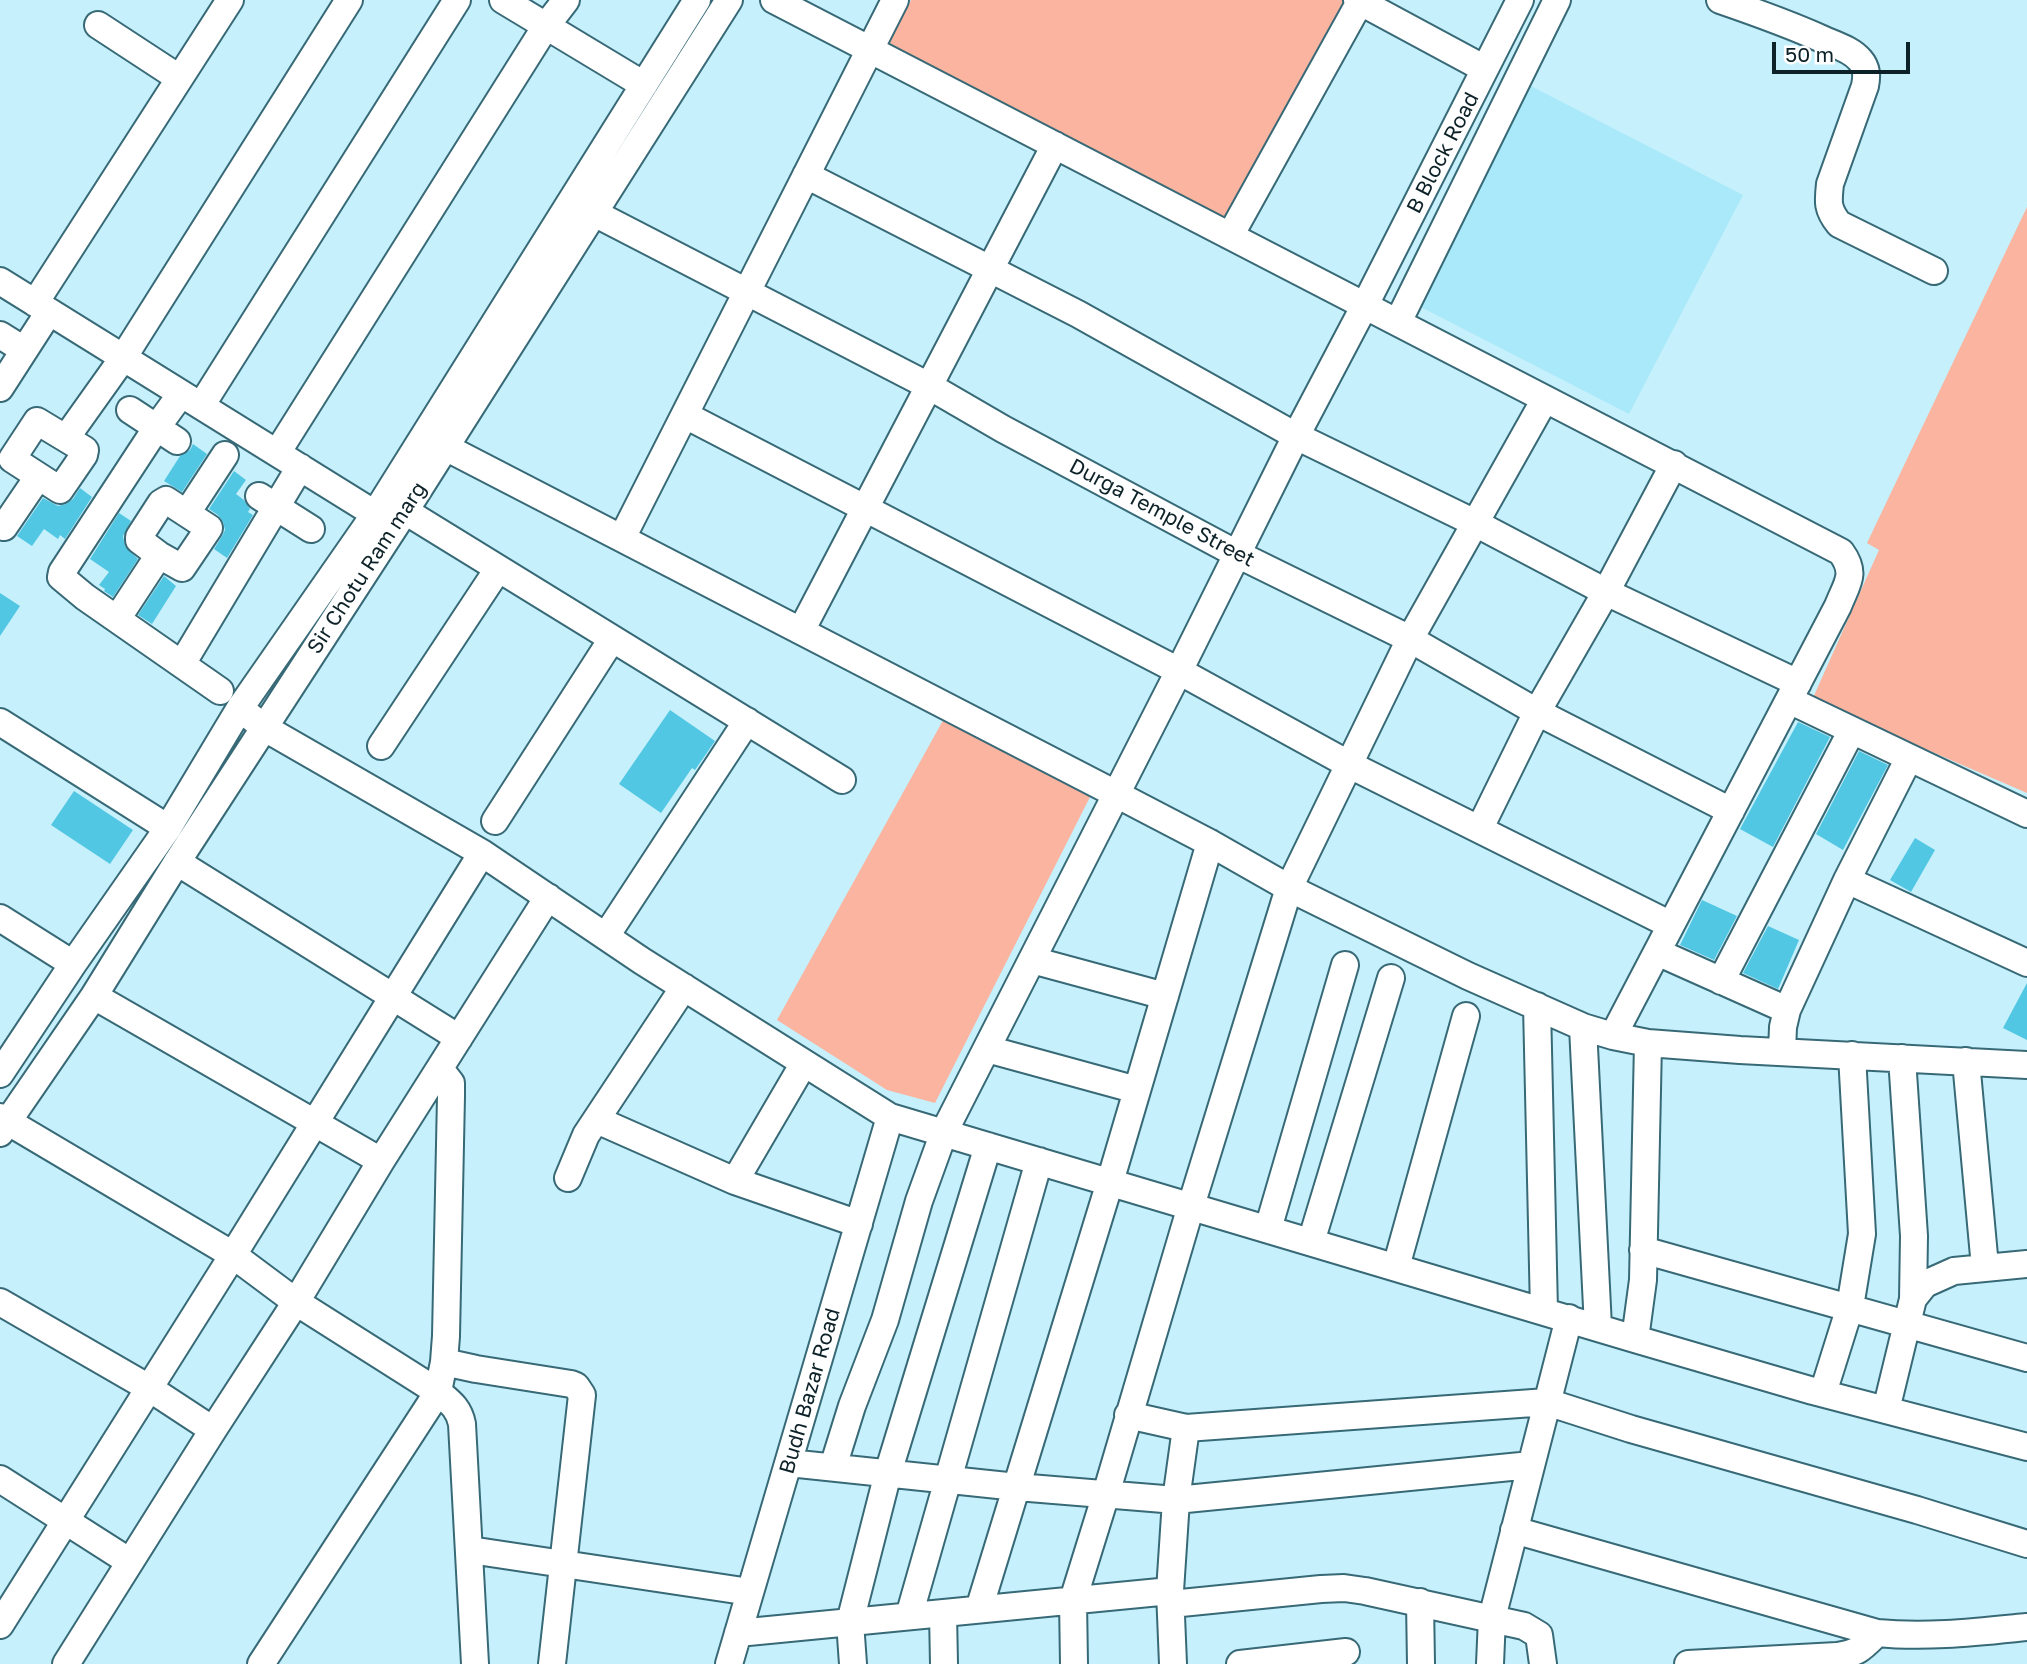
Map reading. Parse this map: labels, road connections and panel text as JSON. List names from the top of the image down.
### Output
{
  "streets": {
    "street": [
      "B Block Road",
      "Durga Temple Street",
      "Sir Chotu Ram marg",
      "Budh Bazar Road"
    ]
  },
  "crossings": [
    ["B Block Road", "Durga Temple Street"],
    ["Durga Temple Street", "Sir Chotu Ram marg"]
  ],
  "scale_bar": "50 m"
}
